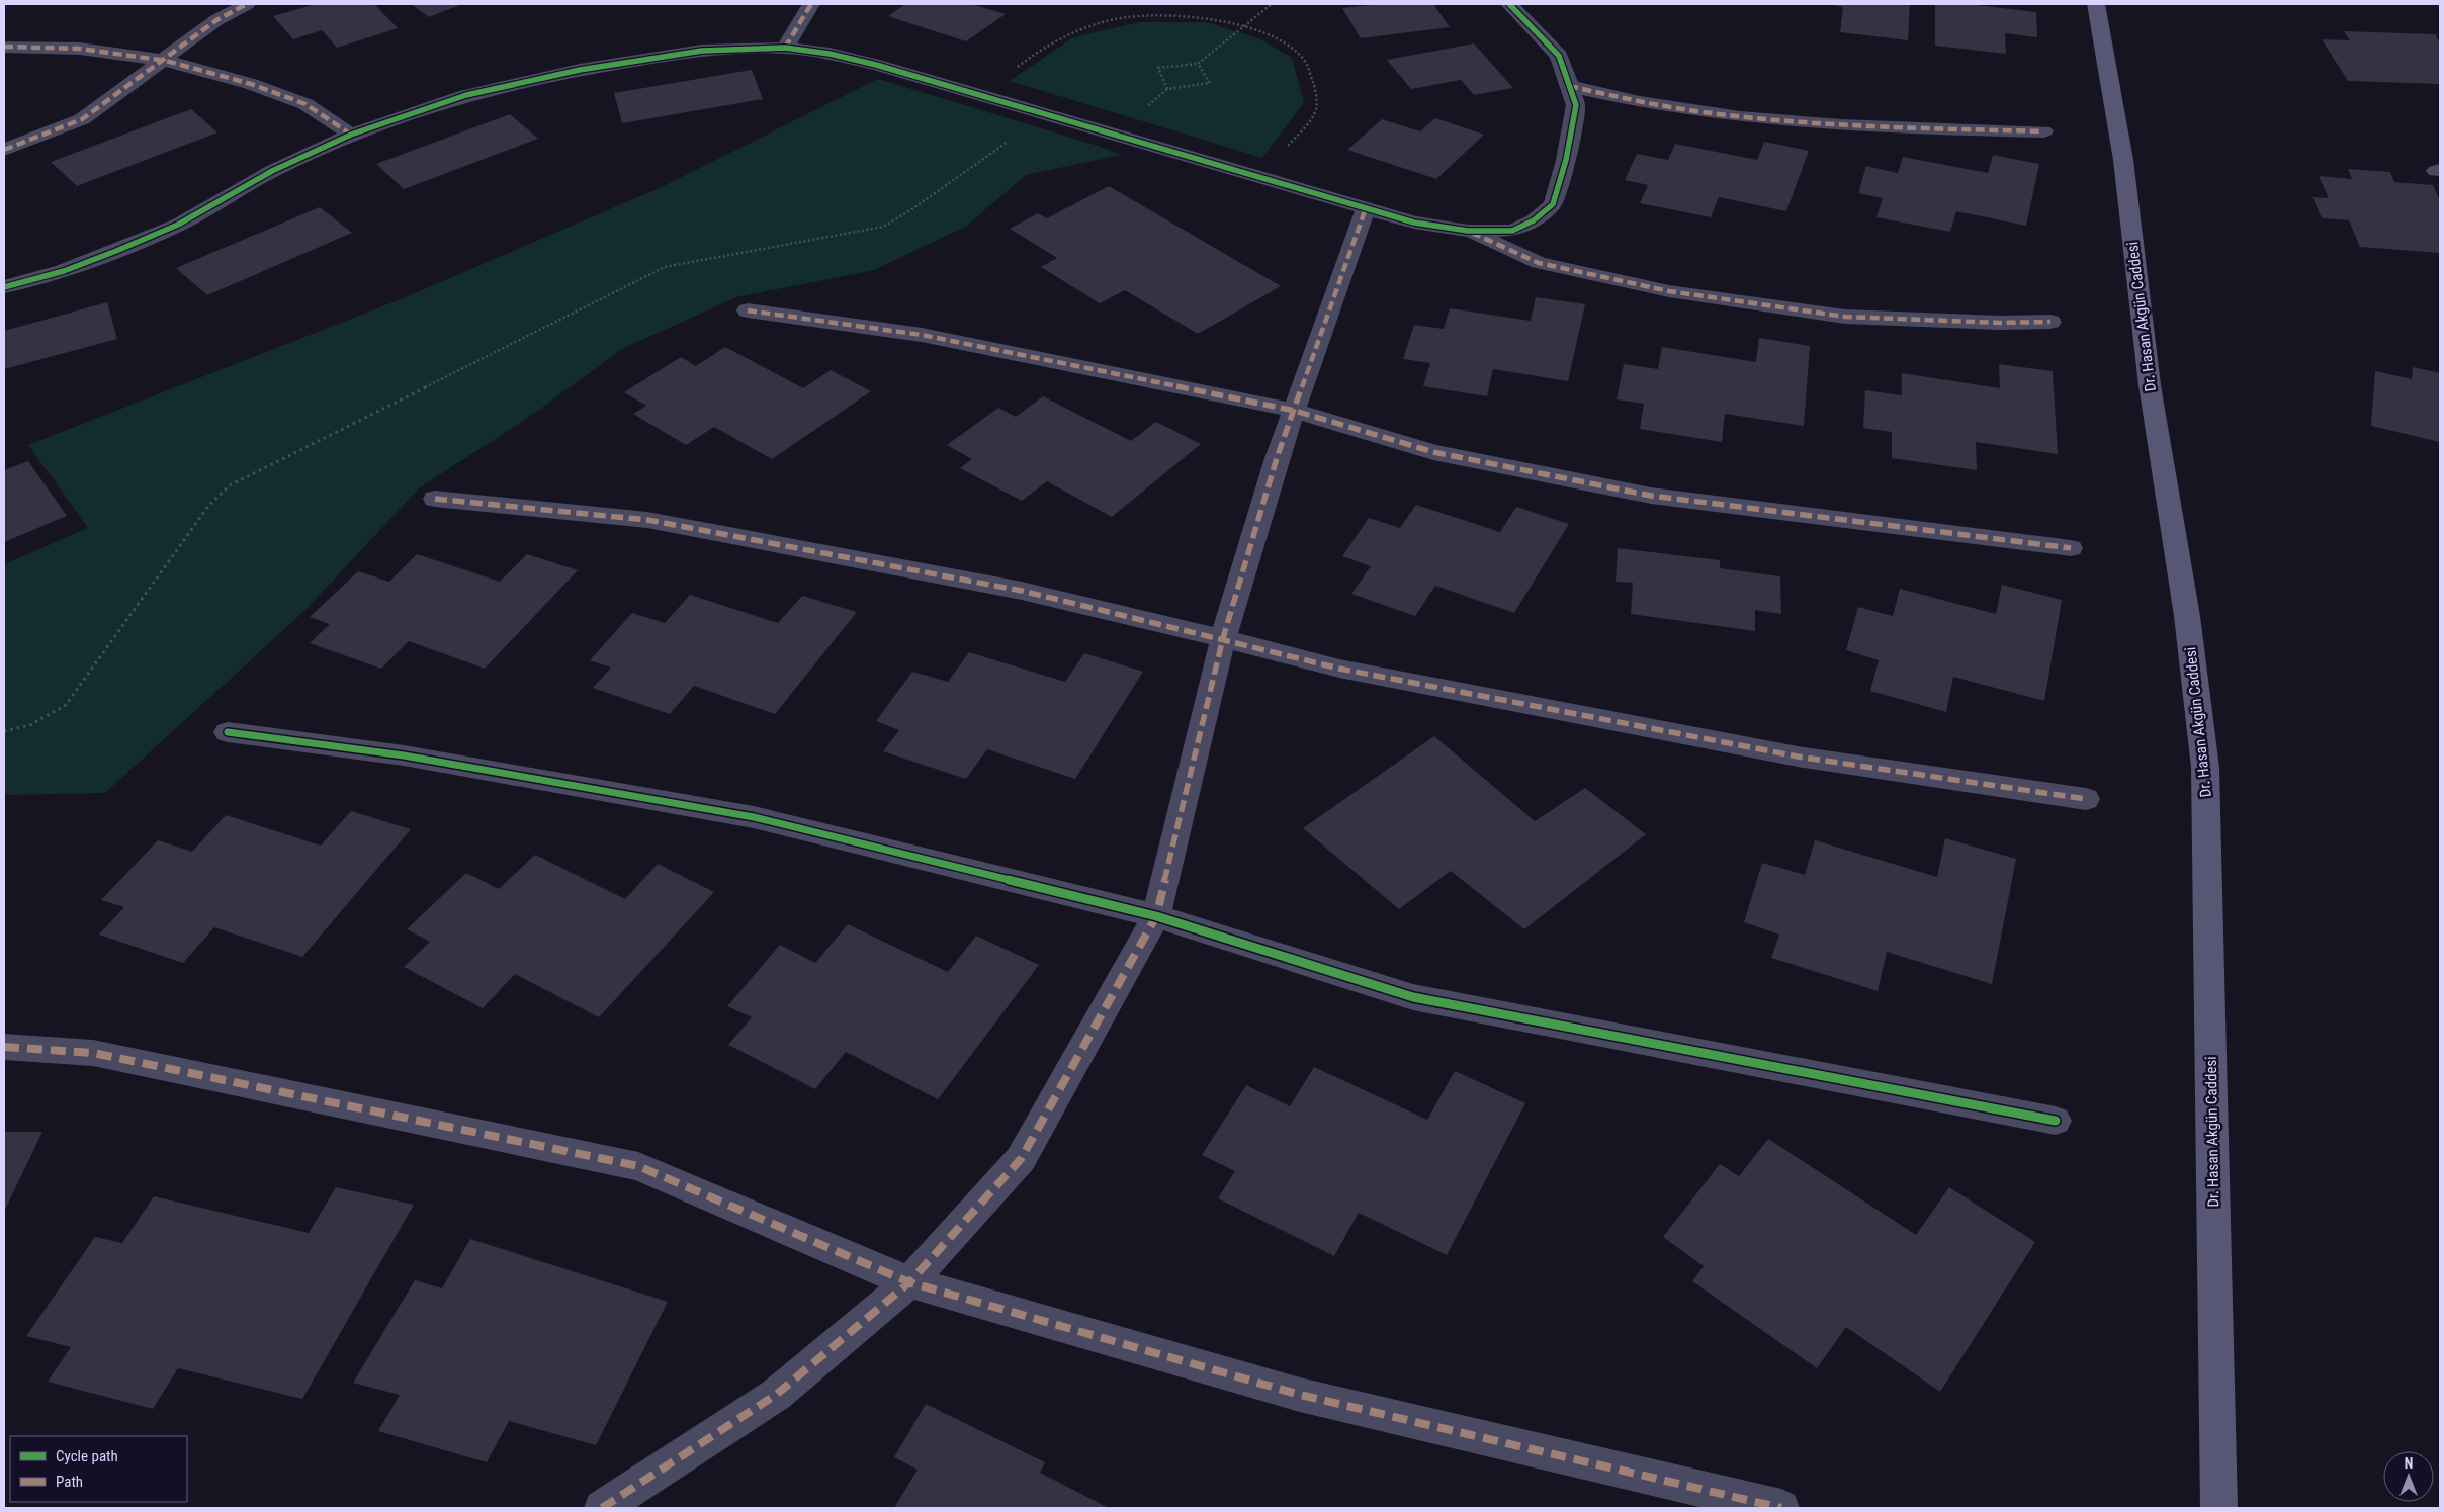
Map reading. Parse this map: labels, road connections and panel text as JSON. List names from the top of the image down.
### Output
{
  "streets": {
    "street": ["Dr. Hasan Akgün Caddesi"]
  },
  "legend": ["Cycle path", "Path"],
  "north": "top"
}
